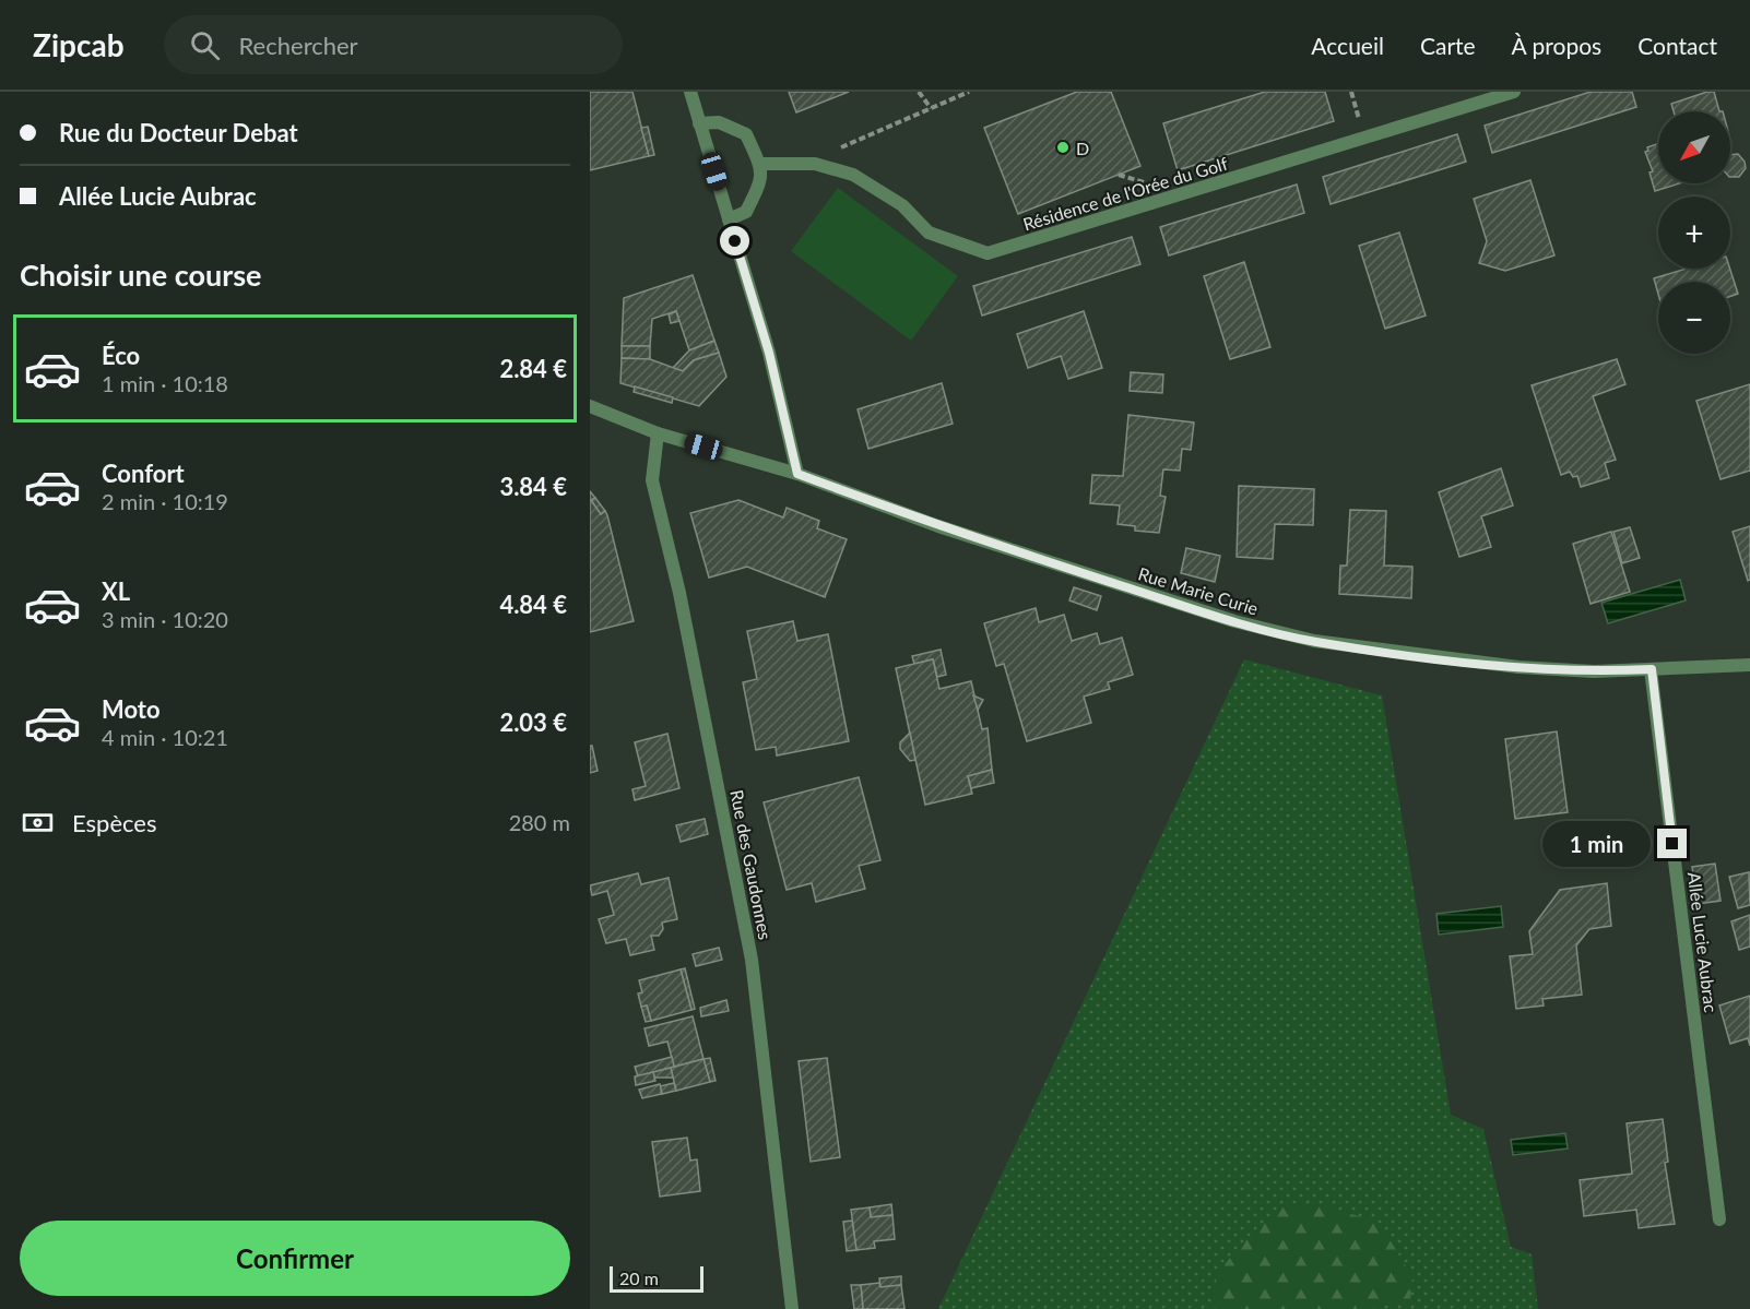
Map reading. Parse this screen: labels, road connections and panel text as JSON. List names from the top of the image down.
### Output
{
  "streets": {
    "street": [
      "Résidence de l'Orée du Golf",
      "Rue Marie Curie",
      "Rue des Gaudonnes",
      "Allée Lucie Aubrac"
    ]
  },
  "crossings": [
    ["Rue Marie Curie", "Rue des Gaudonnes"],
    ["Rue Marie Curie", "Allée Lucie Aubrac"]
  ],
  "places": ["D"],
  "scale_bar": "20 m",
  "north": "bottom left",
  "page": {
    "header": "Zipcab",
    "search": "Rechercher",
    "nav": [
      "Accueil",
      "Carte",
      "À propos",
      "Contact"
    ],
    "banner": ["Rue du Docteur Debat", "Allée Lucie Aubrac"],
    "map_buttons": ["+", "−"],
    "heading": "Choisir une course",
    "list": [
      {
        "name": "Éco",
        "note": "1 min · 10:18",
        "value": "2.84 €"
      },
      {
        "name": "Confort",
        "note": "2 min · 10:19",
        "value": "3.84 €"
      },
      {
        "name": "XL",
        "note": "3 min · 10:20",
        "value": "4.84 €"
      },
      {
        "name": "Moto",
        "note": "4 min · 10:21",
        "value": "2.03 €"
      }
    ],
    "pay": ["Espèces", "280 m"],
    "bubble": "1 min",
    "buttons": "Confirmer",
    "scale": "20 m"
  }
}
